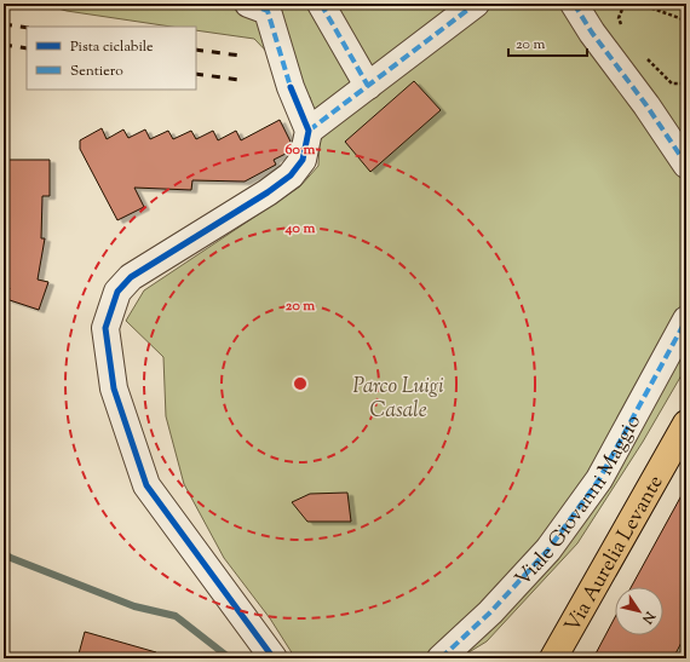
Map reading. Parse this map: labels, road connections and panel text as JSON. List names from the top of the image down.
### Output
{
  "streets": {
    "main road": ["Via Aurelia Levante"],
    "street": ["Viale Giovanni Maggio"]
  },
  "parks": ["Parco Luigi Casale"],
  "legend": ["Pista ciclabile", "Sentiero"],
  "scale_bar": "20 m",
  "north": "bottom right",
  "rings": ["60 m", "40 m", "20 m"]
}
